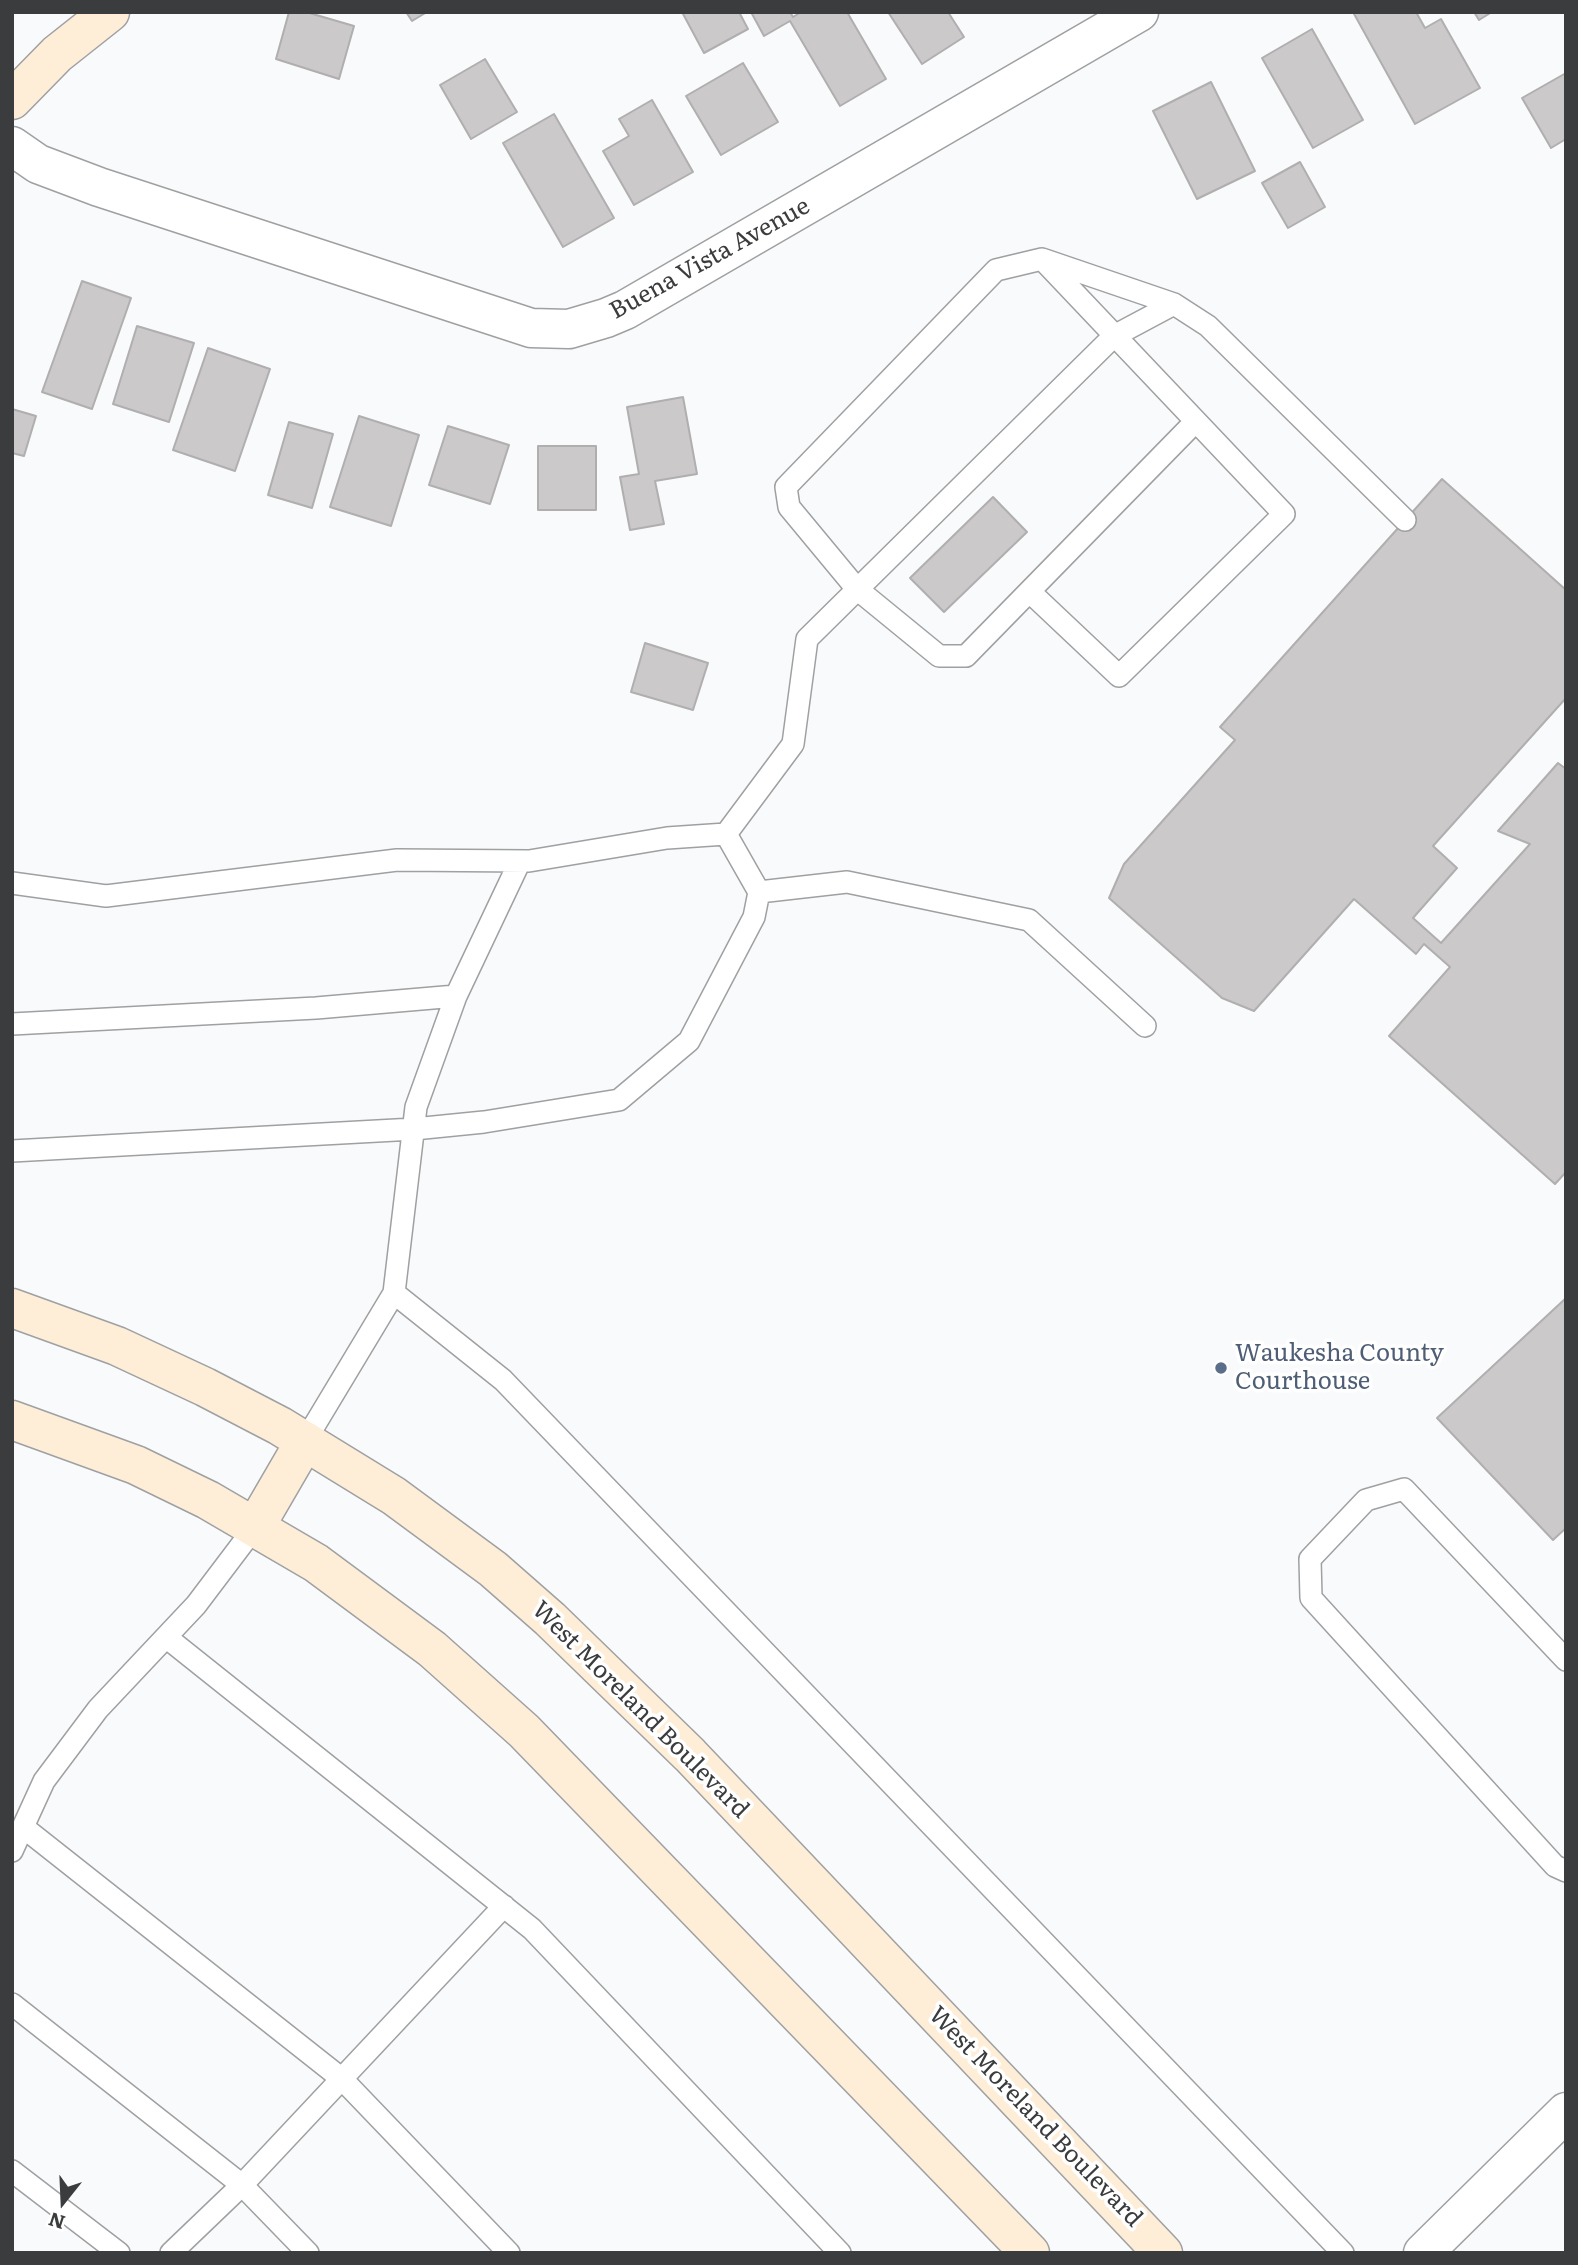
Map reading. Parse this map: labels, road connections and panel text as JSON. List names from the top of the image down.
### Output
{
  "streets": {
    "street": ["Buena Vista Avenue", "West Moreland Boulevard"]
  },
  "places": ["Waukesha County Courthouse"],
  "north": "bottom"
}
